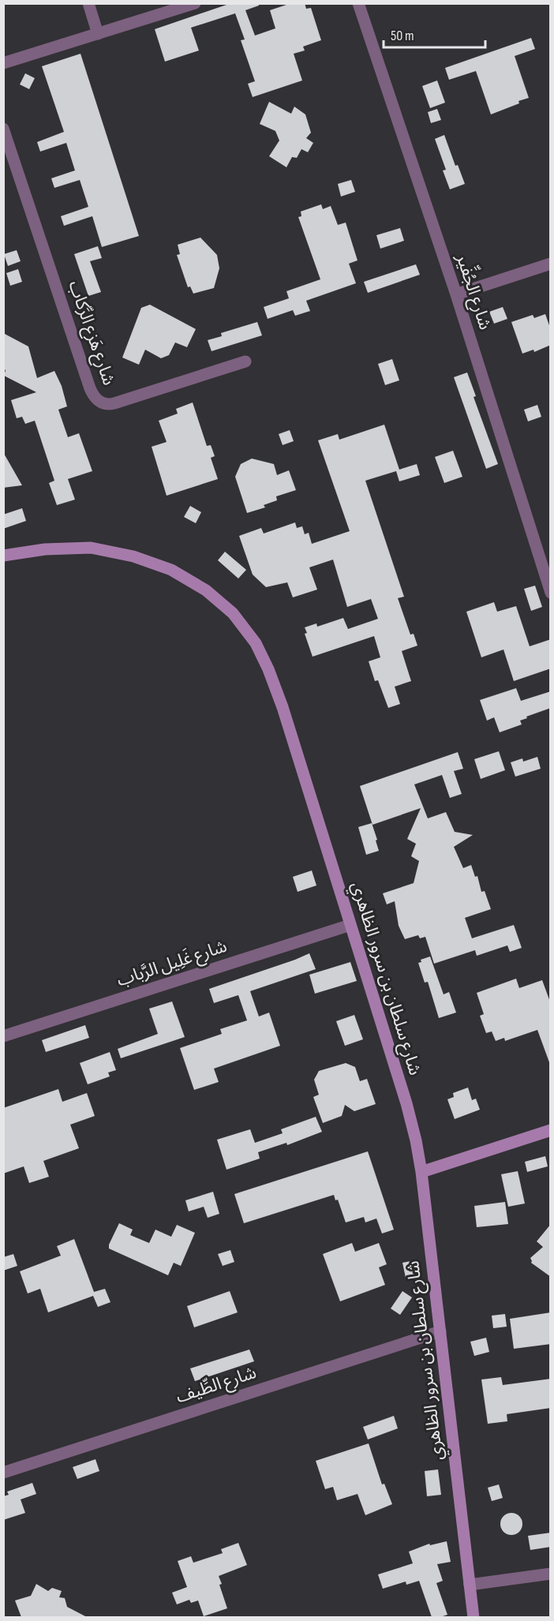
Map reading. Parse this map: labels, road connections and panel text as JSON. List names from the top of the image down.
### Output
{
  "streets": {
    "street": [
      "شارع الجُفِّير",
      "شارع هَزع الرِّكاب",
      "شارع غَلِيل الرَّباب",
      "شارع سلطان بن سرور الظاهري",
      "شارع الطِّيف"
    ]
  },
  "crossings": [
    ["شارع غَلِيل الرَّباب", "شارع سلطان بن سرور الظاهري"],
    ["شارع سلطان بن سرور الظاهري", "شارع الطِّيف"]
  ],
  "scale_bar": "50 m"
}
